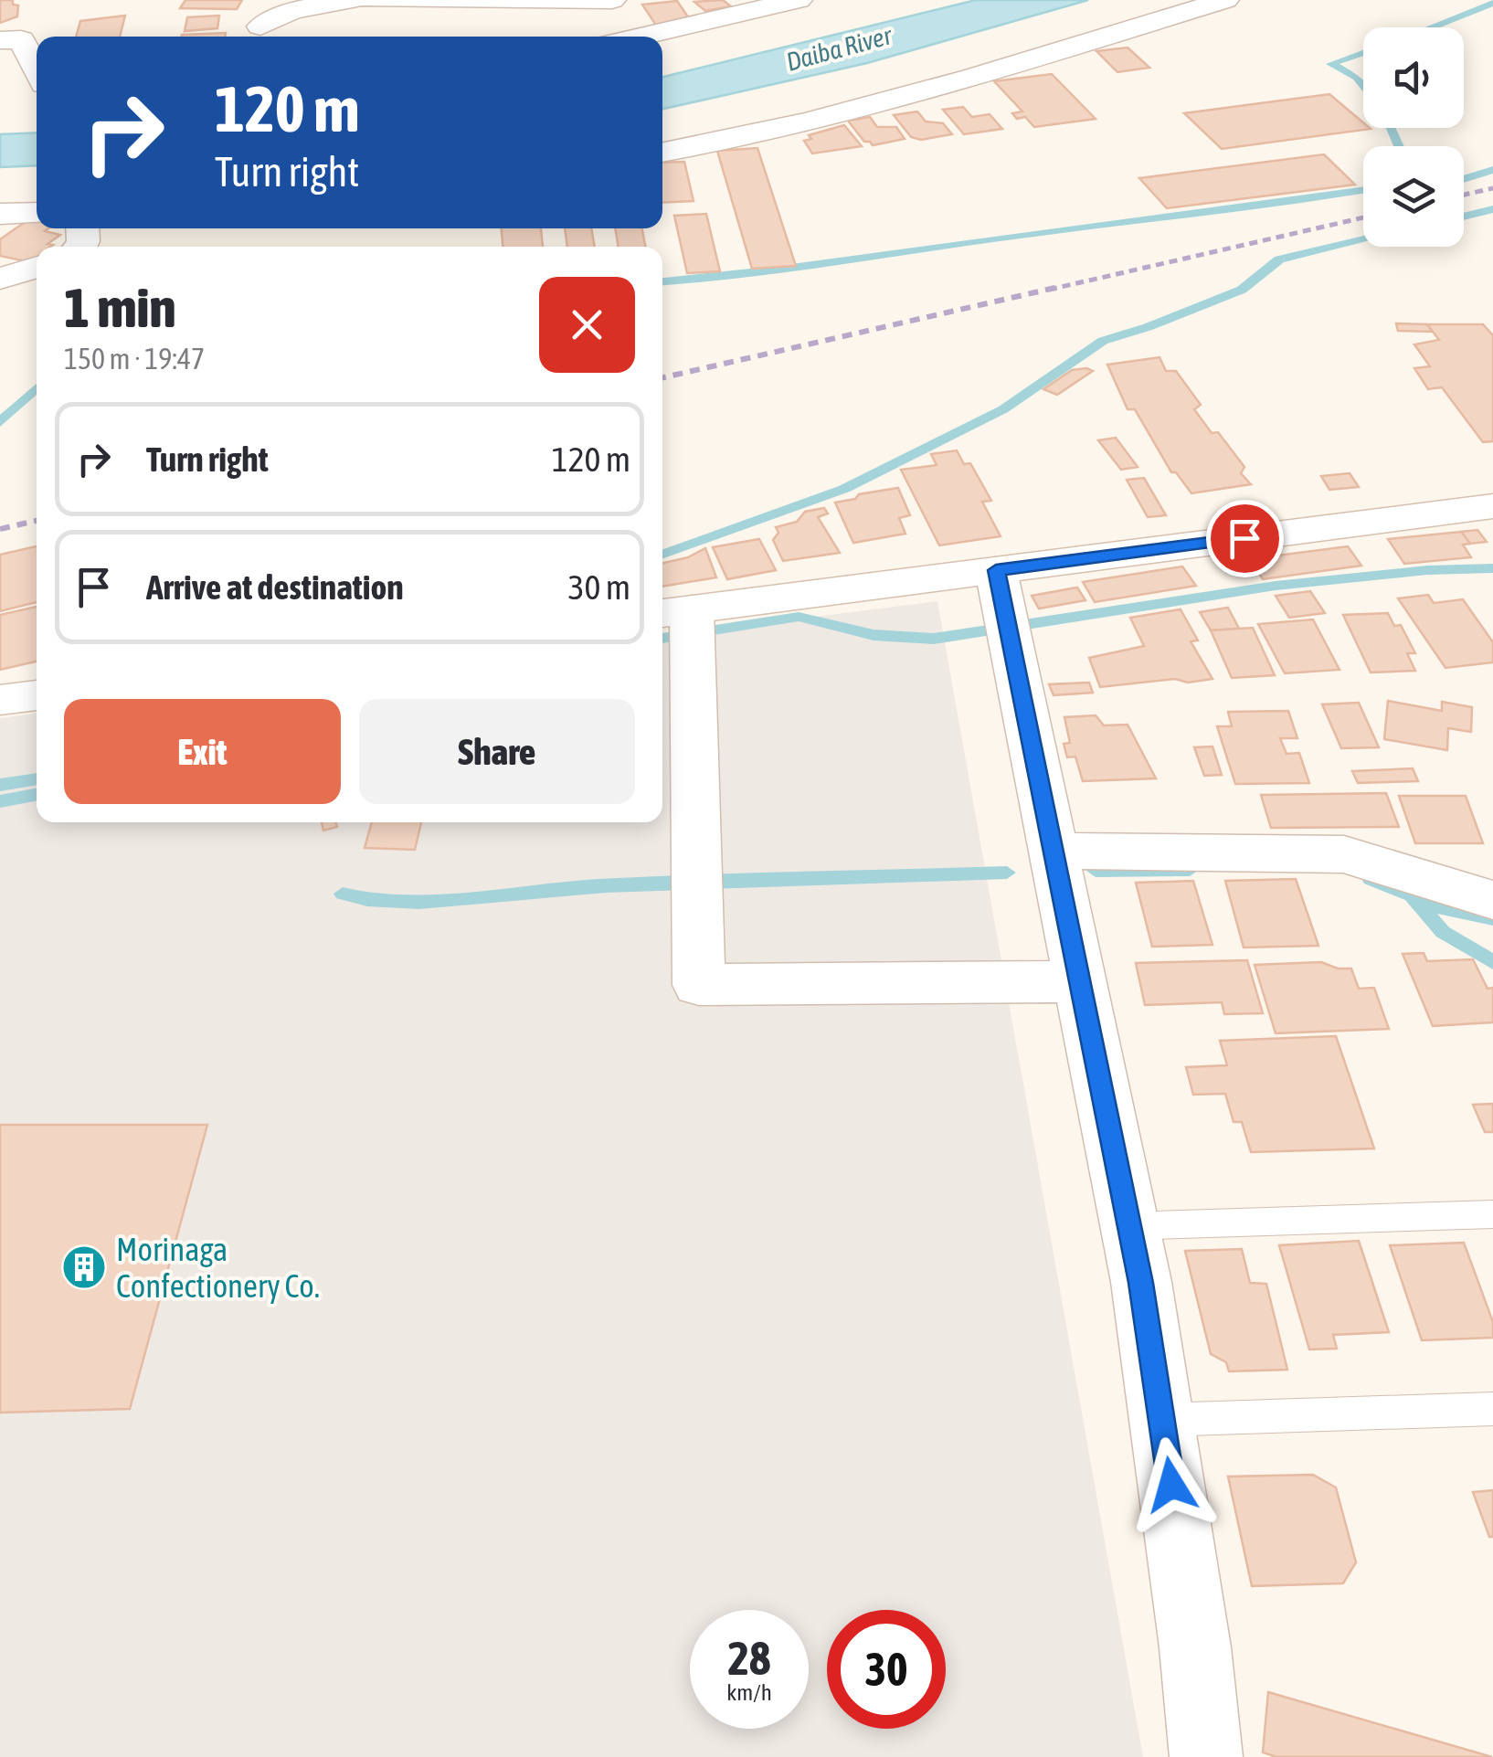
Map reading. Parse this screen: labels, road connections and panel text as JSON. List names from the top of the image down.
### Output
{
  "water": ["Daiba River"],
  "places": {
    "building": ["Morinaga Confectionery Co."]
  },
  "page": {
    "turn": ["120 m", "Turn right"],
    "heading": ["1 min", "150 m · 19:47"],
    "list": [
      {
        "name": "Turn right",
        "value": "120 m"
      },
      {
        "name": "Arrive at destination",
        "value": "30 m"
      }
    ],
    "buttons": ["Exit", "Share"],
    "speed": "28 km/h",
    "limit": "30"
  }
}
